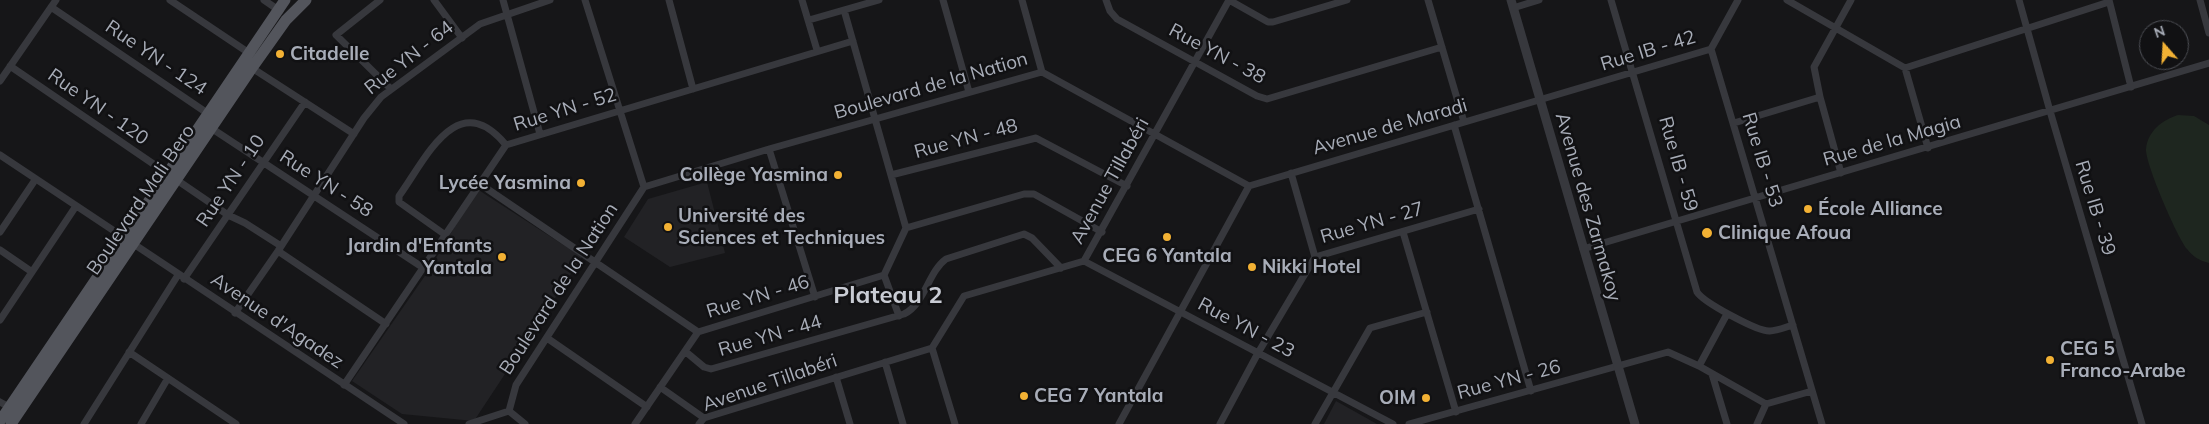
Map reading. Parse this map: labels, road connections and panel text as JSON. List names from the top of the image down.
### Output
{
  "streets": {
    "main road": ["Boulevard Mali Bero"],
    "street": [
      "Rue IB - 42",
      "Rue YN - 38",
      "Rue YN - 124",
      "Rue YN - 64",
      "Boulevard de la Nation",
      "Rue YN - 120",
      "Rue YN - 52",
      "Avenue de Maradi",
      "Rue YN - 48",
      "Rue de la Magia",
      "Rue IB - 53",
      "Rue IB - 59",
      "Rue YN - 10",
      "Avenue Tillabéri",
      "Rue YN - 58",
      "Avenue des Zarmakoy",
      "Rue IB - 39",
      "Rue YN - 27",
      "Rue YN - 46",
      "Avenue d'Agadez",
      "Rue YN - 23",
      "Rue YN - 44",
      "Rue YN - 26"
    ]
  },
  "crossings": [
    ["Rue IB - 42", "Avenue de Maradi"],
    ["Rue IB - 42", "Rue IB - 53"],
    ["Rue IB - 42", "Rue IB - 59"],
    ["Rue IB - 42", "Avenue des Zarmakoy"],
    ["Rue YN - 38", "Avenue Tillabéri"],
    ["Rue YN - 124", "Rue YN - 58"],
    ["Rue YN - 124", "Boulevard Mali Bero"],
    ["Rue YN - 64", "Rue YN - 120"],
    ["Rue YN - 64", "Rue YN - 58"],
    ["Rue YN - 64", "Avenue d'Agadez"],
    ["Boulevard de la Nation", "Avenue de Maradi"],
    ["Boulevard de la Nation", "Avenue Tillabéri"],
    ["Rue YN - 120", "Rue YN - 52"],
    ["Rue YN - 120", "Rue YN - 10"],
    ["Rue YN - 120", "Boulevard Mali Bero"],
    ["Rue YN - 52", "Rue YN - 58"],
    ["Rue YN - 52", "Avenue d'Agadez"],
    ["Avenue de Maradi", "Avenue des Zarmakoy"],
    ["Rue YN - 48", "Avenue Tillabéri"],
    ["Rue de la Magia", "Rue IB - 53"],
    ["Rue de la Magia", "Rue IB - 59"],
    ["Rue de la Magia", "Avenue des Zarmakoy"],
    ["Rue de la Magia", "Rue IB - 39"],
    ["Rue IB - 53", "Rue IB - 59"],
    ["Rue YN - 10", "Rue YN - 58"],
    ["Rue YN - 10", "Avenue d'Agadez"],
    ["Avenue Tillabéri", "Rue YN - 23"],
    ["Avenue Tillabéri", "Rue YN - 44"],
    ["Rue YN - 58", "Boulevard Mali Bero"],
    ["Boulevard Mali Bero", "Avenue d'Agadez"],
    ["Avenue des Zarmakoy", "Rue YN - 26"],
    ["Rue YN - 27", "Rue YN - 23"],
    ["Rue YN - 46", "Rue YN - 44"]
  ],
  "districts": ["Plateau 2"],
  "places": [
    "Citadelle",
    "Collège Yasmina",
    "Lycée Yasmina",
    "École Alliance",
    "Université des Sciences et Techniques",
    "Clinique Afoua",
    "CEG 6 Yantala",
    "Jardin d'Enfants Yantala",
    "Nikki Hotel",
    "CEG 5 Franco-Arabe",
    "CEG 7 Yantala",
    "OIM"
  ],
  "north": "top"
}
